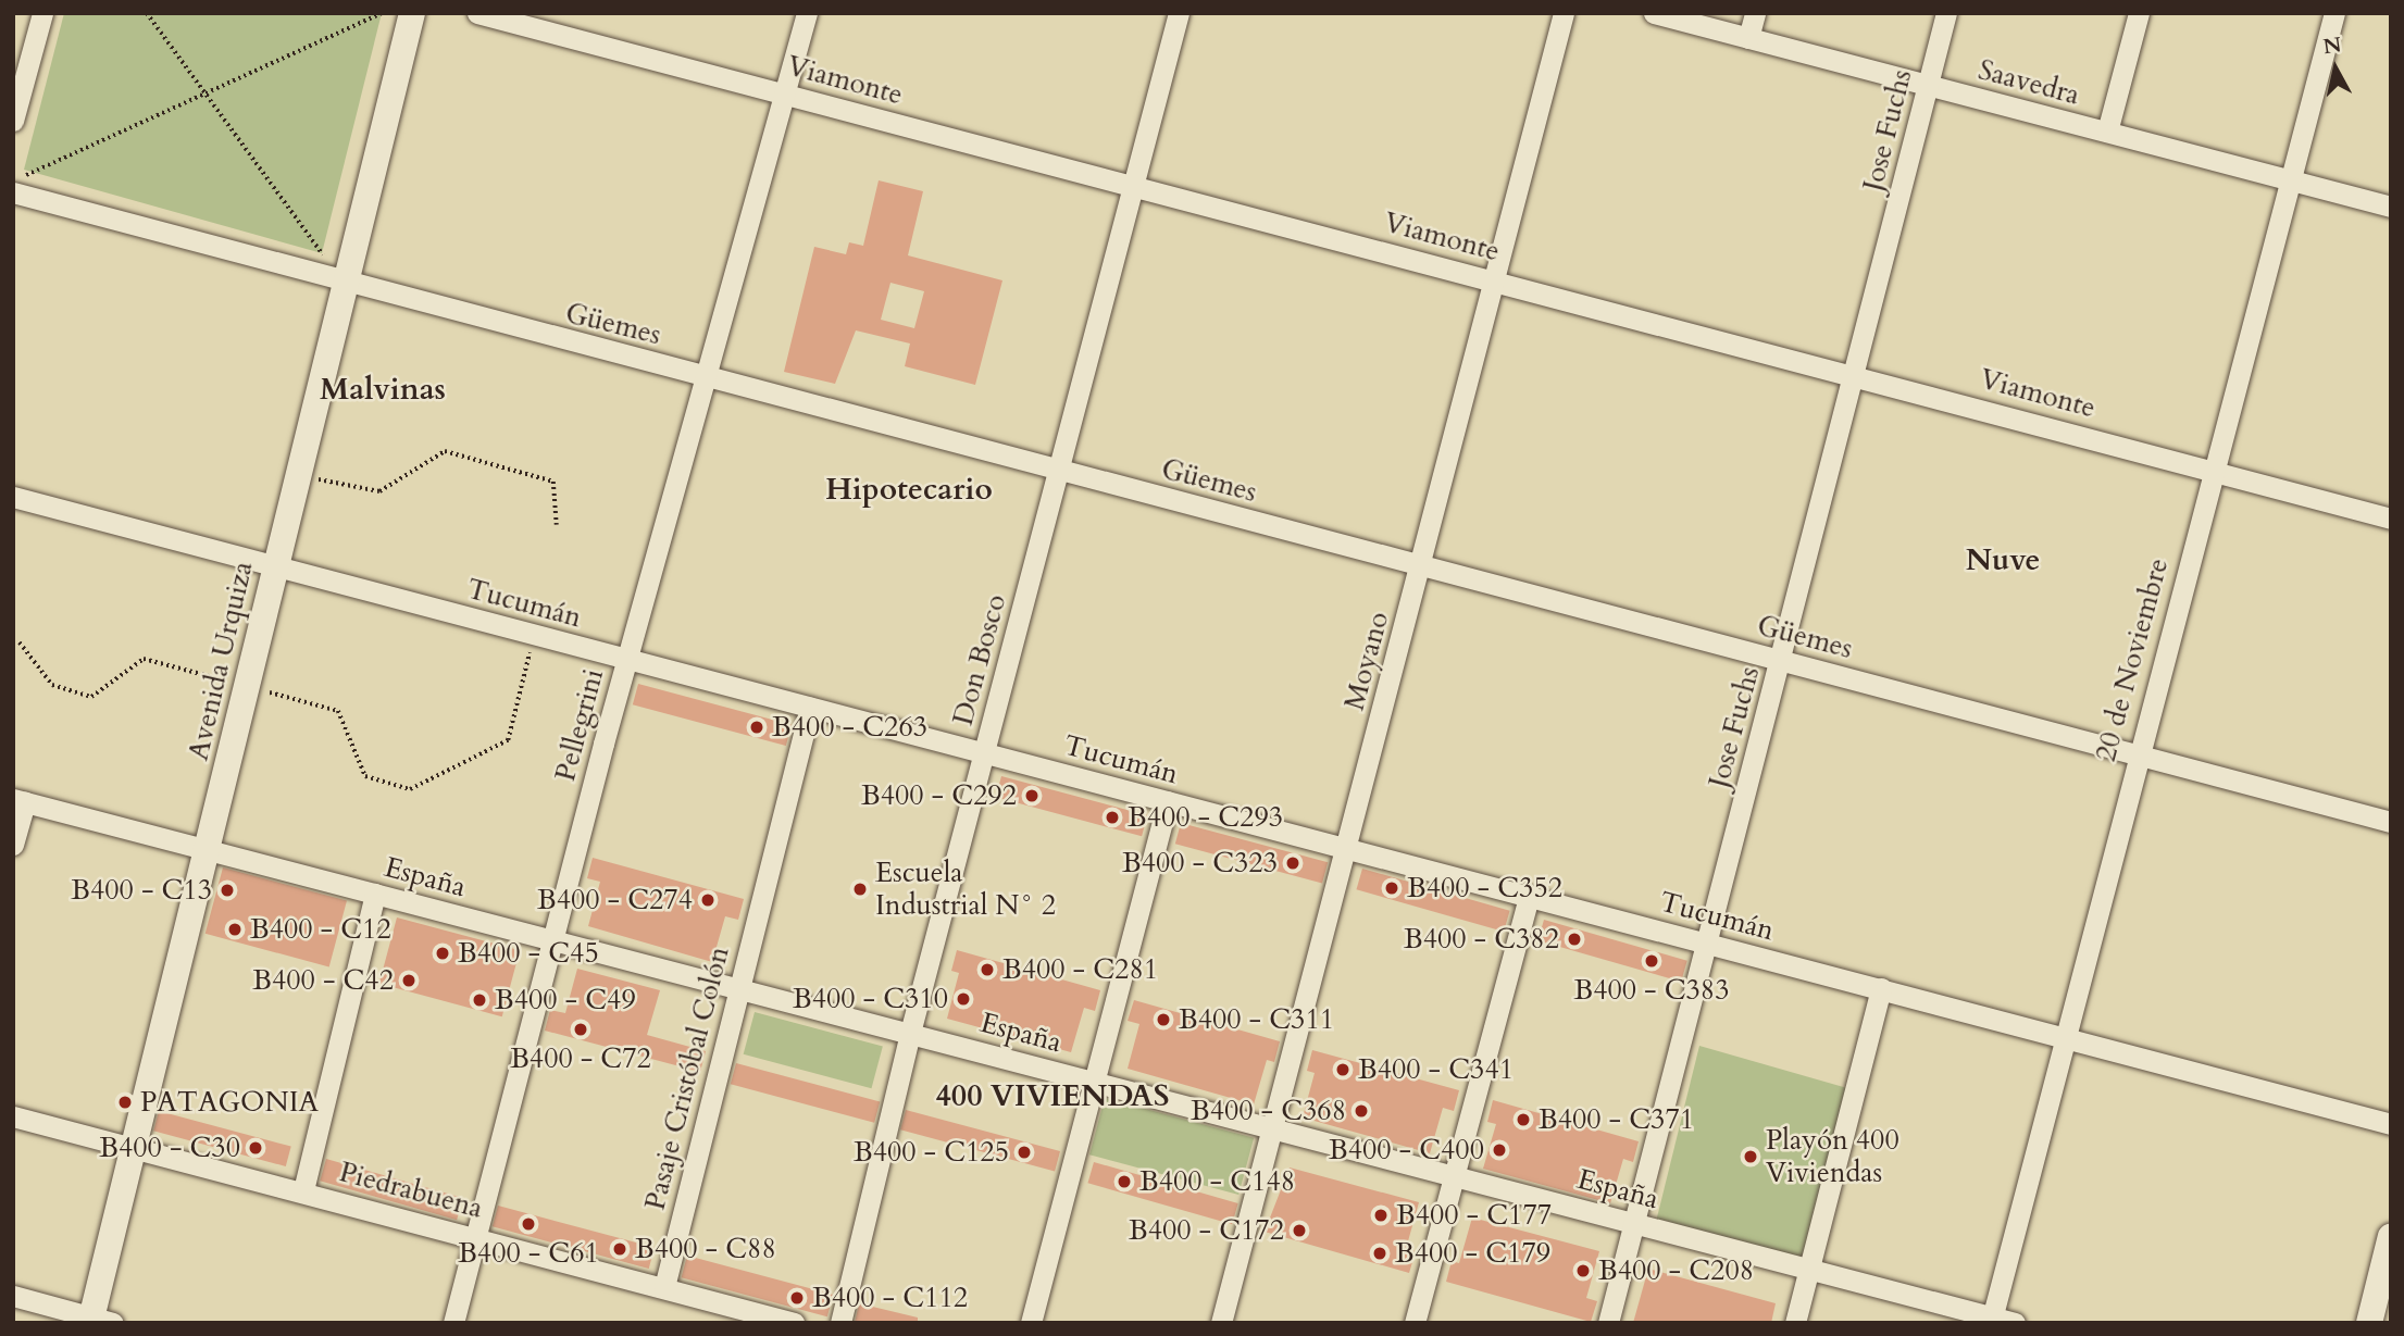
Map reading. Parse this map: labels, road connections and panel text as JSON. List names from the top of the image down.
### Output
{
  "streets": {
    "street": [
      "Viamonte",
      "Saavedra",
      "Jose Fuchs",
      "Güemes",
      "Tucumán",
      "Don Bosco",
      "20 de Noviembre",
      "Avenida Urquiza",
      "Moyano",
      "Pellegrini",
      "España",
      "Pasaje Cristóbal Colón",
      "Piedrabuena"
    ]
  },
  "crossings": [
    ["Viamonte", "Jose Fuchs"],
    ["Viamonte", "Don Bosco"],
    ["Viamonte", "20 de Noviembre"],
    ["Viamonte", "Moyano"],
    ["Viamonte", "Pellegrini"],
    ["Saavedra", "Jose Fuchs"],
    ["Saavedra", "20 de Noviembre"],
    ["Jose Fuchs", "Güemes"],
    ["Jose Fuchs", "Tucumán"],
    ["Jose Fuchs", "España"],
    ["Güemes", "Don Bosco"],
    ["Güemes", "20 de Noviembre"],
    ["Güemes", "Avenida Urquiza"],
    ["Güemes", "Moyano"],
    ["Güemes", "Pellegrini"],
    ["Tucumán", "Don Bosco"],
    ["Tucumán", "20 de Noviembre"],
    ["Tucumán", "Avenida Urquiza"],
    ["Tucumán", "Moyano"],
    ["Tucumán", "Pellegrini"],
    ["Tucumán", "Pasaje Cristóbal Colón"],
    ["Don Bosco", "España"],
    ["20 de Noviembre", "España"],
    ["Avenida Urquiza", "España"],
    ["Avenida Urquiza", "Piedrabuena"],
    ["Moyano", "España"],
    ["Pellegrini", "España"],
    ["Pellegrini", "Piedrabuena"],
    ["España", "Pasaje Cristóbal Colón"],
    ["Pasaje Cristóbal Colón", "Piedrabuena"]
  ],
  "districts": [
    "Malvinas",
    "Hipotecario",
    "Nuve",
    "400 VIVIENDAS"
  ],
  "places": [
    "B400 - C263",
    "B400 - C292",
    "B400 - C293",
    "B400 - C323",
    "B400 - C352",
    "Escuela Industrial N° 2",
    "B400 - C13",
    "B400 - C274",
    "B400 - C12",
    "B400 - C382",
    "B400 - C45",
    "B400 - C383",
    "B400 - C281",
    "B400 - C42",
    "B400 - C310",
    "B400 - C49",
    "B400 - C311",
    "B400 - C72",
    "B400 - C341",
    "PATAGONIA",
    "B400 - C368",
    "B400 - C371",
    "B400 - C30",
    "B400 - C400",
    "B400 - C125",
    "Playón 400 Viviendas",
    "B400 - C148",
    "B400 - C177",
    "B400 - C61",
    "B400 - C172",
    "B400 - C88",
    "B400 - C179",
    "B400 - C208",
    "B400 - C112"
  ],
  "north": "top"
}
